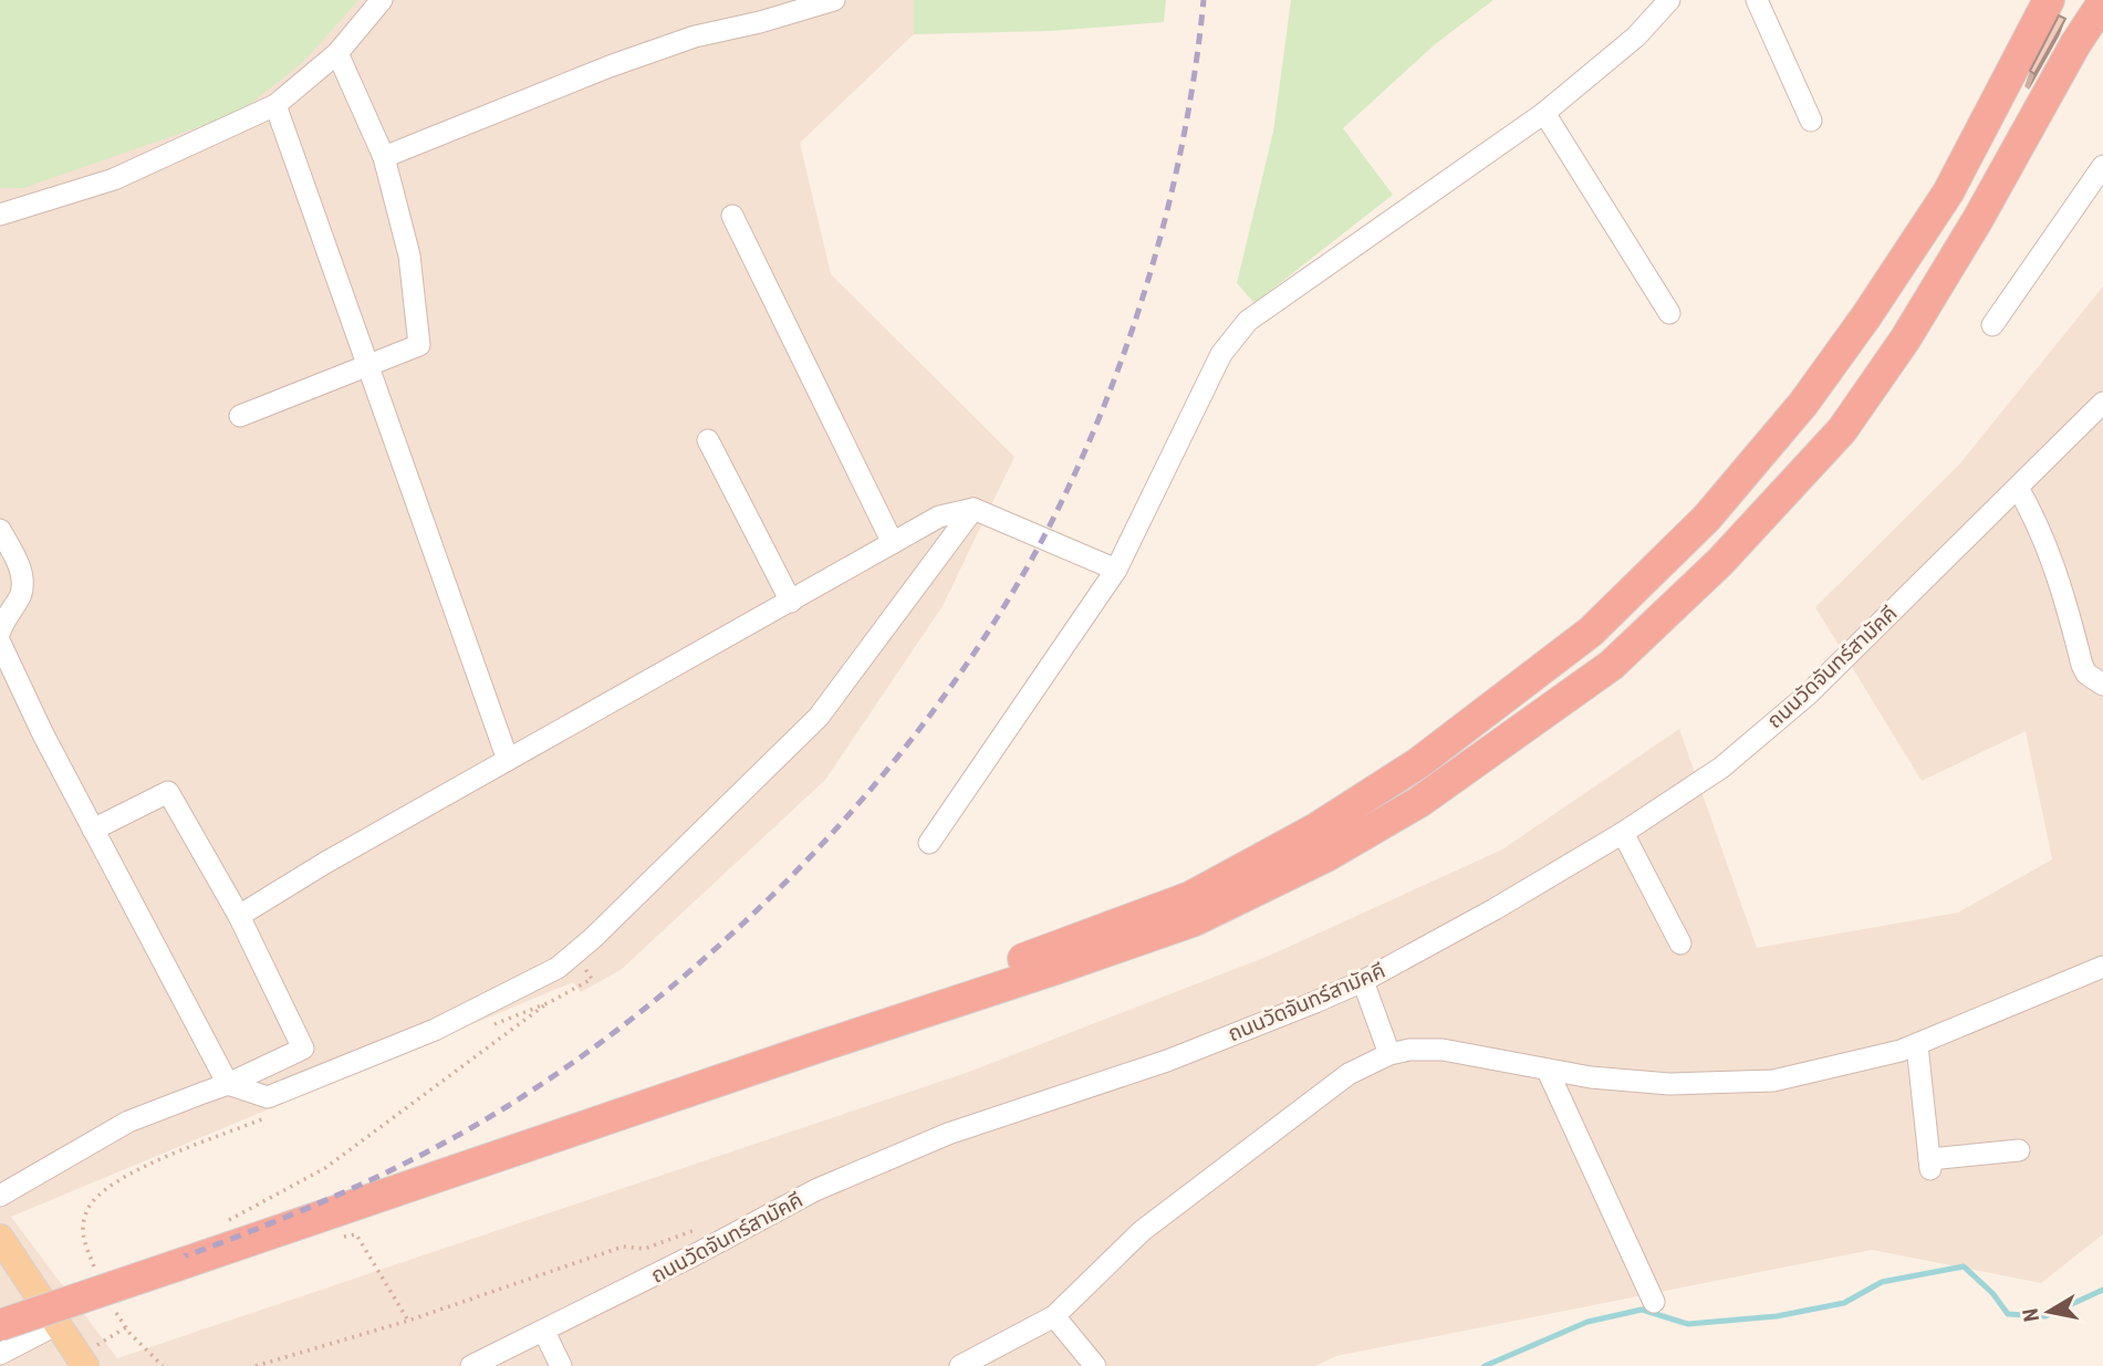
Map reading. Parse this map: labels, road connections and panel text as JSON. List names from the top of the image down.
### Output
{
  "streets": {
    "street": ["ถนนวัดจันทร์สามัคคี"]
  },
  "north": "left"
}
